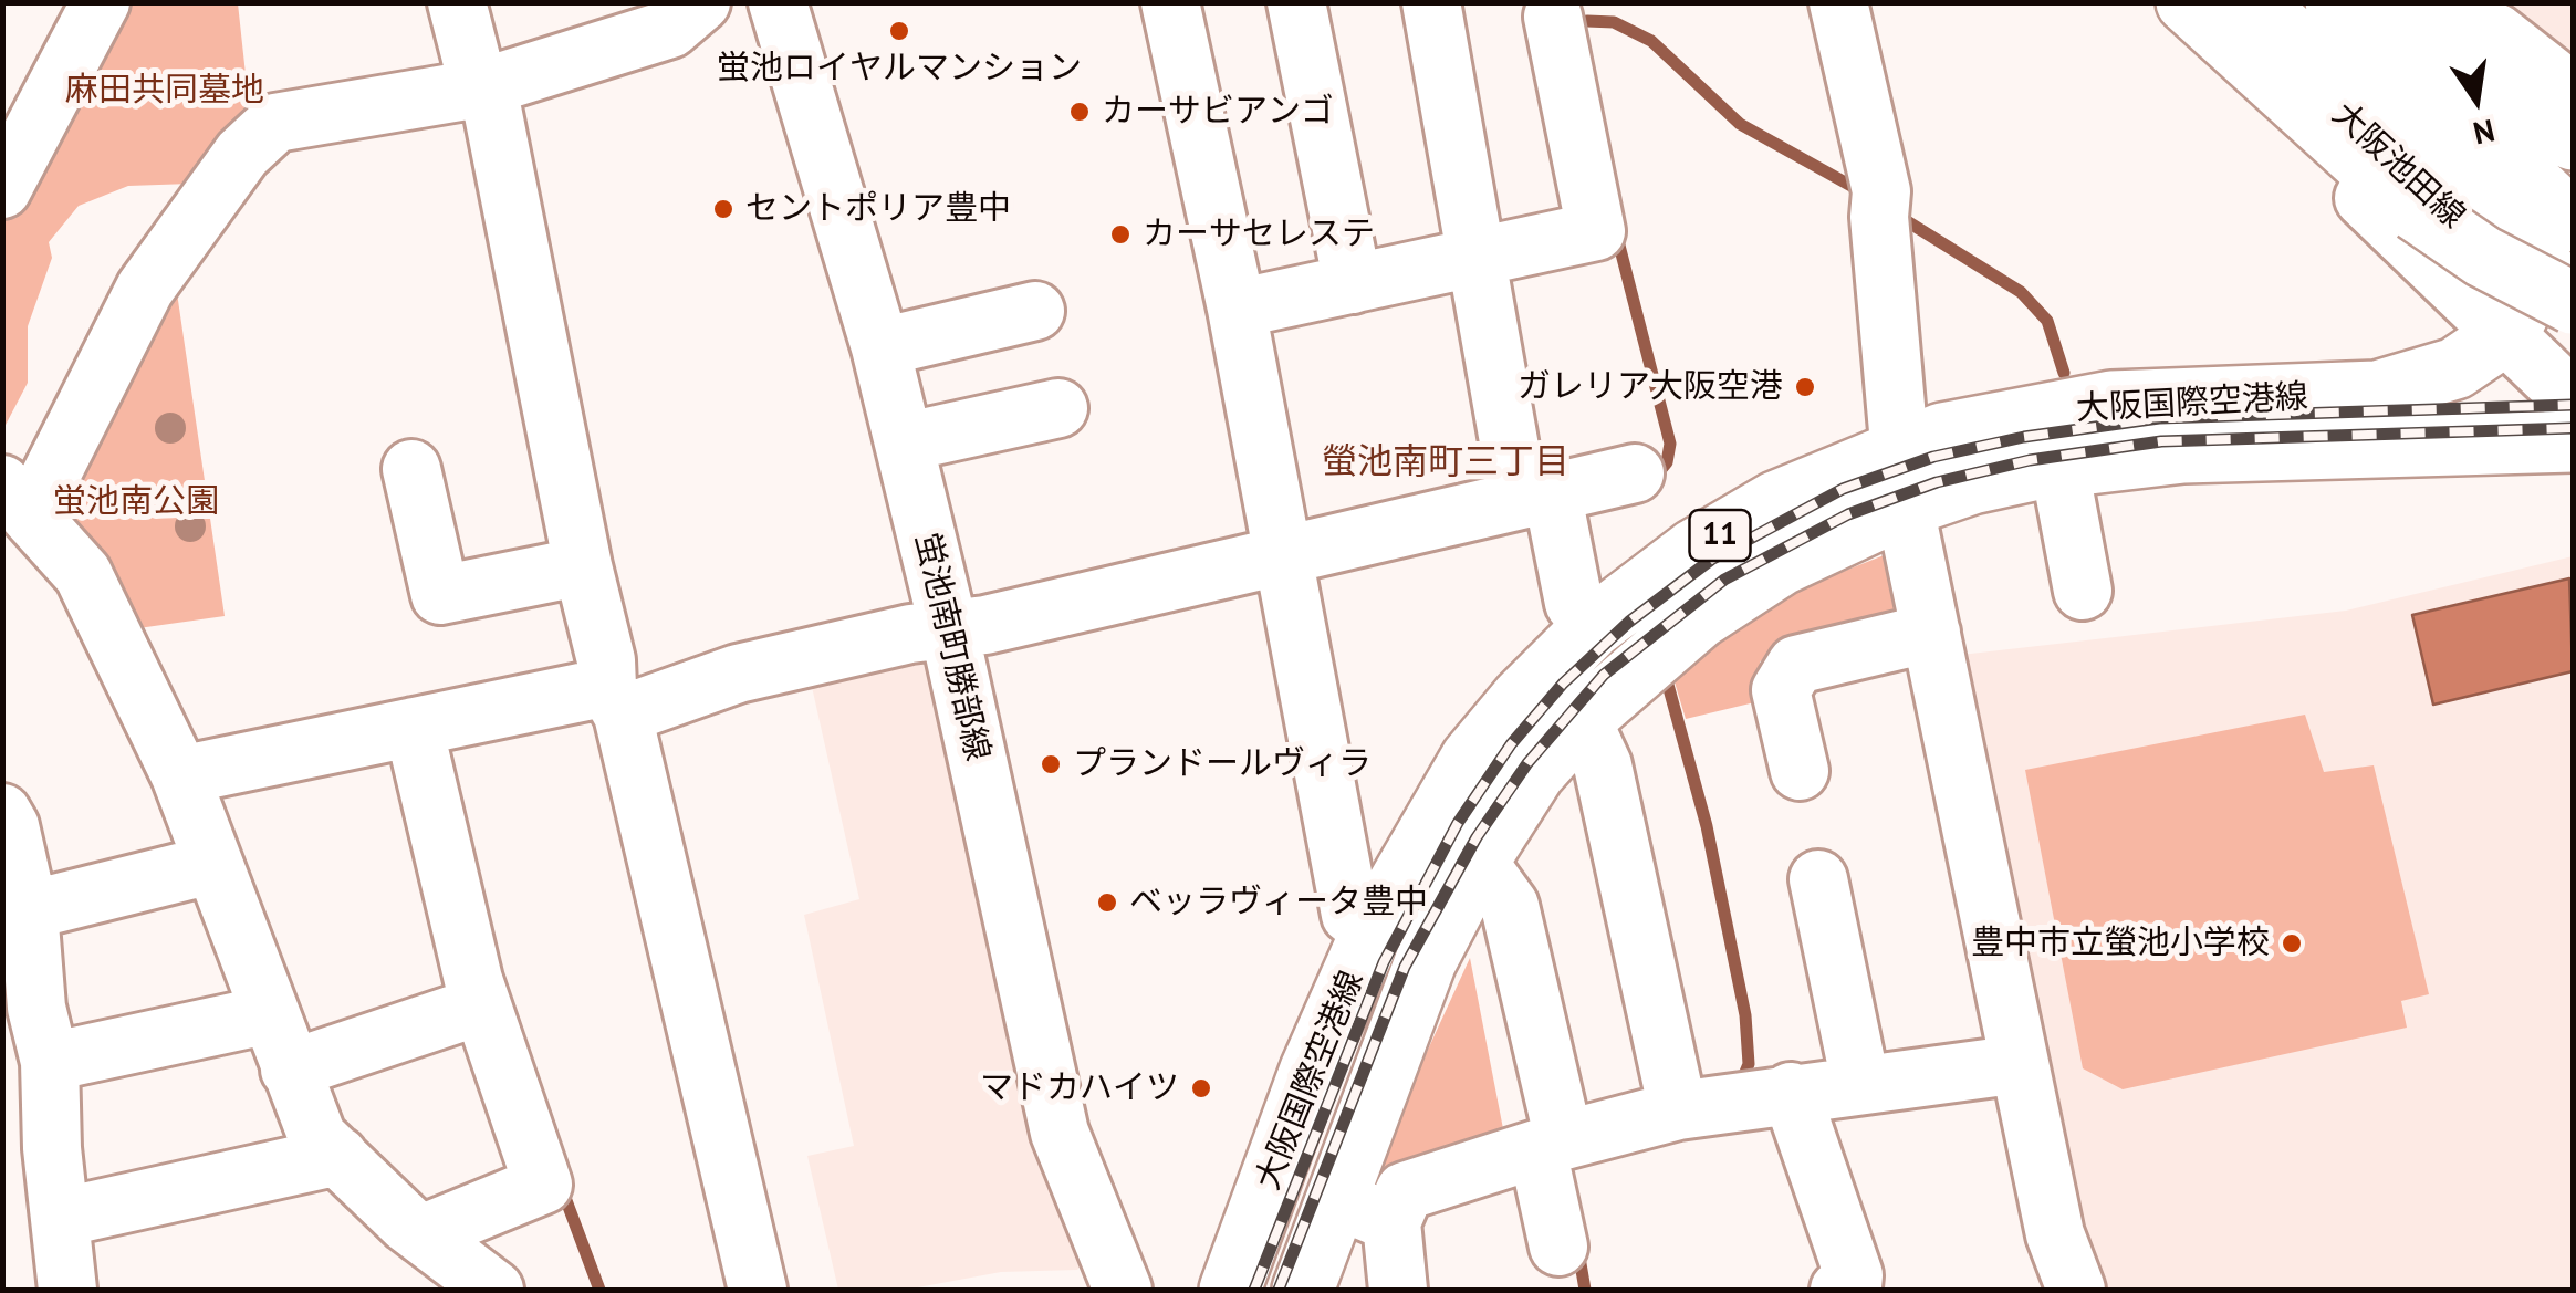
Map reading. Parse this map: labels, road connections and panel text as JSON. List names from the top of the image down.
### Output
{
  "streets": {
    "main road": ["大阪池田線", "大阪国際空港線", "11"],
    "street": ["蛍池南町勝部線"]
  },
  "districts": ["螢池南町三丁目"],
  "parks": ["麻田共同墓地", "蛍池南公園"],
  "places": [
    "蛍池ロイヤルマンション",
    "カーサビアンゴ",
    "セントポリア豊中",
    "カーサセレステ",
    "ガレリア大阪空港",
    "プランドールヴィラ",
    "ベッラヴィータ豊中",
    "豊中市立螢池小学校",
    "マドカハイツ"
  ],
  "north": "bottom"
}
